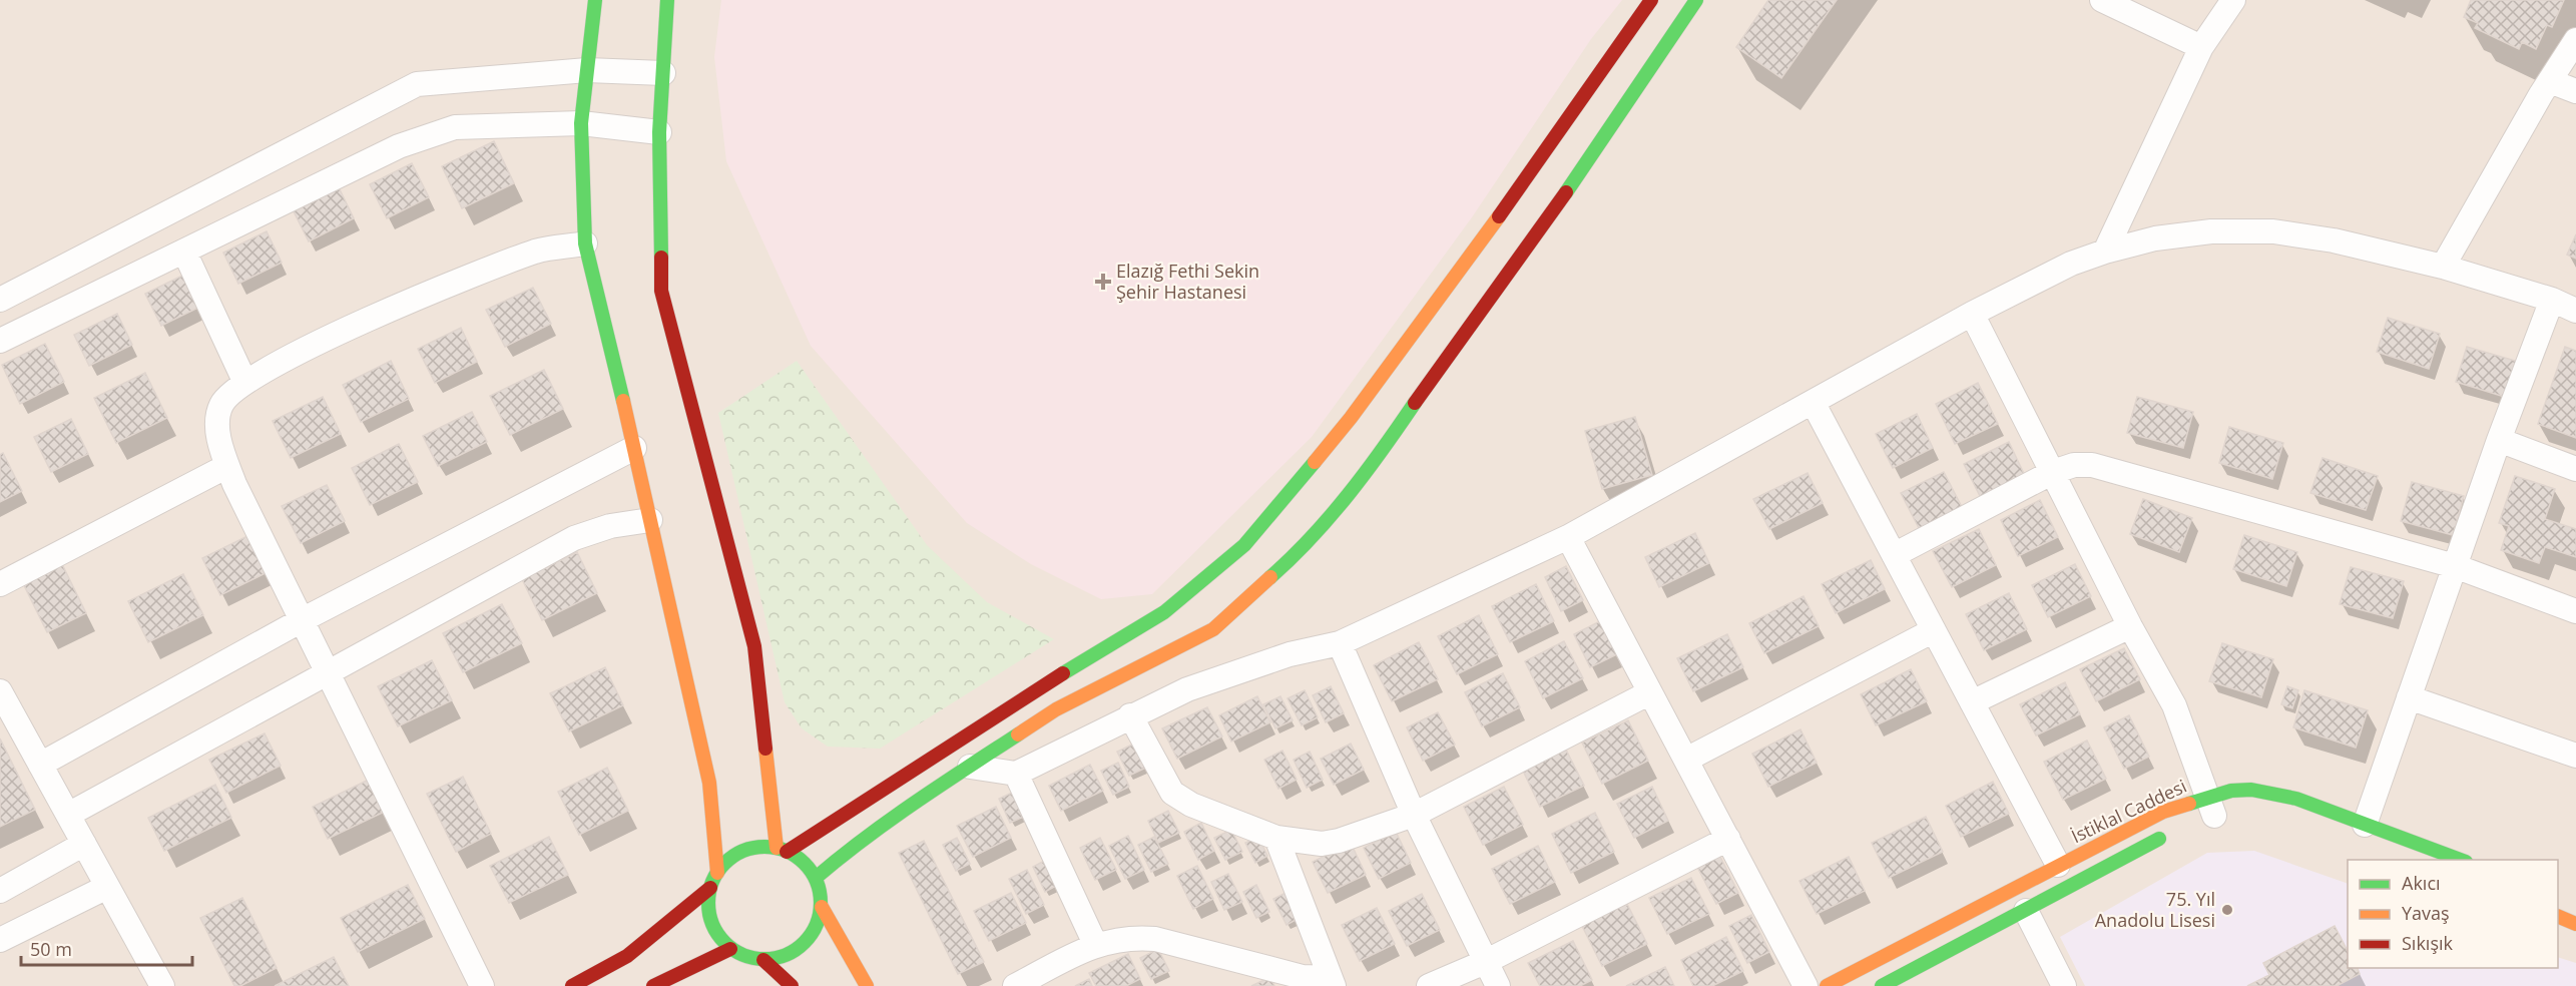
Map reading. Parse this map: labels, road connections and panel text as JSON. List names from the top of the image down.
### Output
{
  "streets": {
    "street": ["İstiklal Caddesi"]
  },
  "places": {
    "health": ["Elazığ Fethi Sekin Şehir Hastanesi"],
    "other": ["75. Yıl Anadolu Lisesi"]
  },
  "legend": ["Akıcı", "Yavaş", "Sıkışık"],
  "scale_bar": "50 m"
}
